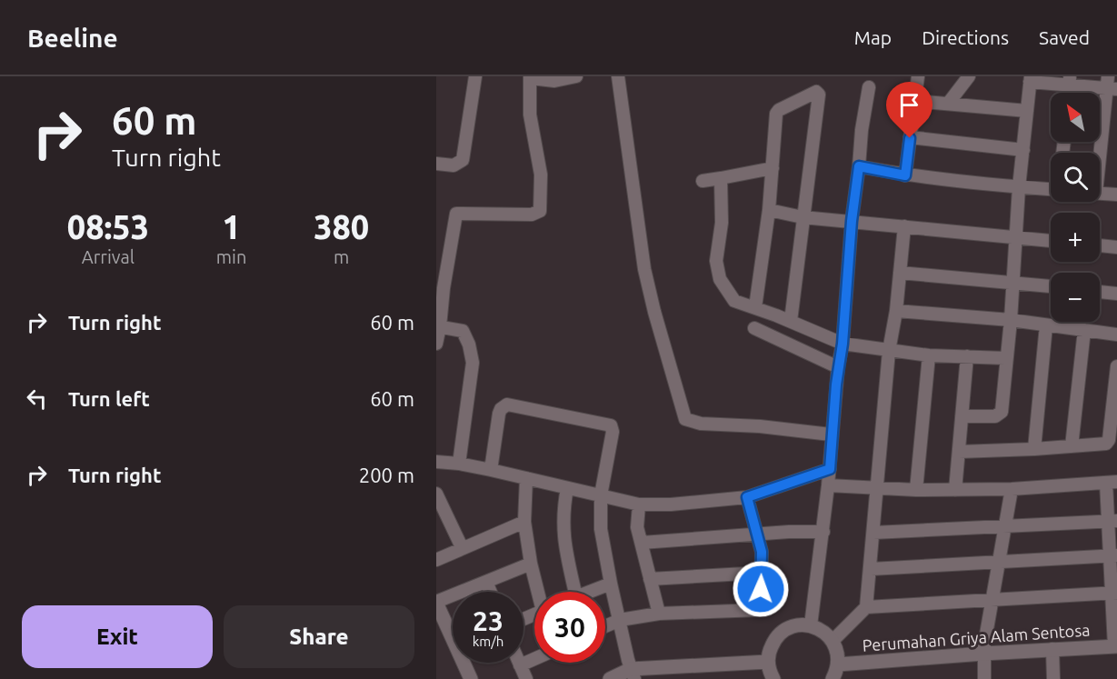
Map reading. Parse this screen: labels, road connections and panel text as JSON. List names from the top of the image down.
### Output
{
  "streets": {
    "street": ["Perumahan Griya Alam Sentosa"]
  },
  "north": "top left",
  "page": {
    "header": "Beeline",
    "nav": ["Map", "Directions", "Saved"],
    "turn": ["60 m", "Turn right"],
    "map_buttons": ["+", "−"],
    "eta": [
      "08:53",
      "Arrival",
      "1",
      "min",
      "380",
      "m"
    ],
    "list": [
      {
        "name": "Turn right",
        "value": "60 m"
      },
      {
        "name": "Turn left",
        "value": "60 m"
      },
      {
        "name": "Turn right",
        "value": "200 m"
      }
    ],
    "speed": "23 km/h",
    "limit": "30",
    "buttons": ["Exit", "Share"]
  }
}
